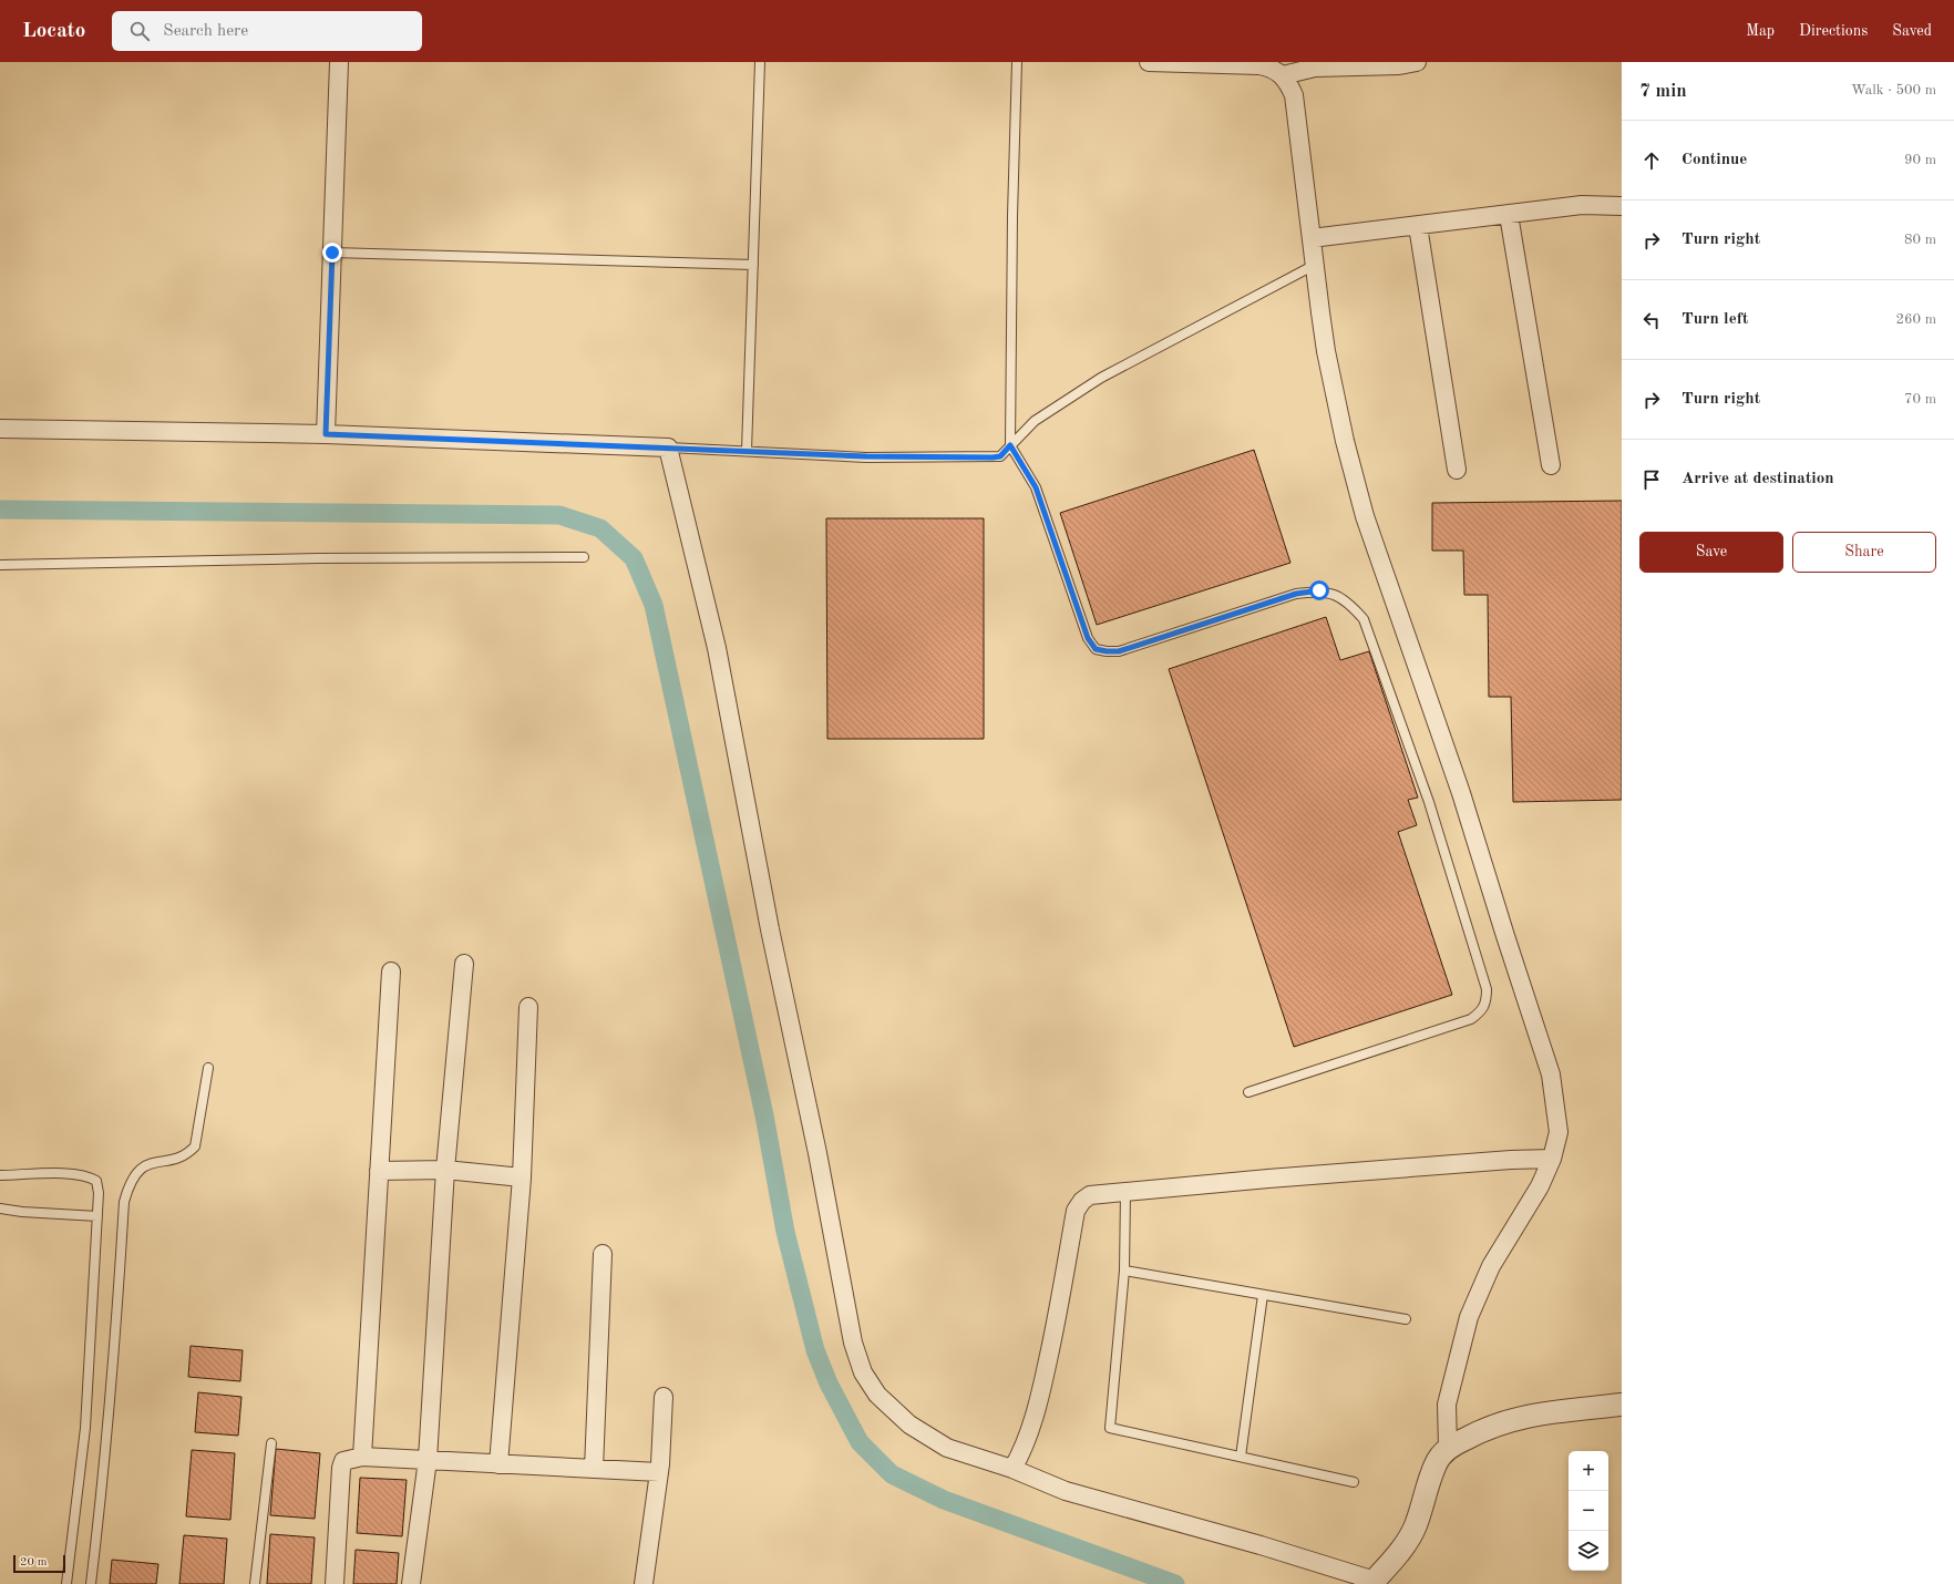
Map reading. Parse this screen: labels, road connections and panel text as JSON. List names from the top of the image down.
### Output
{
  "scale_bar": "20 m",
  "page": {
    "header": "Locato",
    "search": "Search here",
    "nav": ["Map", "Directions", "Saved"],
    "heading": ["7 min", "Walk · 500 m"],
    "list": [
      ["Continue", "90 m"],
      ["Turn right", "80 m"],
      ["Turn left", "260 m"],
      ["Turn right", "70 m"],
      "Arrive at destination"
    ],
    "buttons": ["Save", "Share"],
    "map_buttons": ["+", "−"],
    "scale": "20 m"
  }
}
